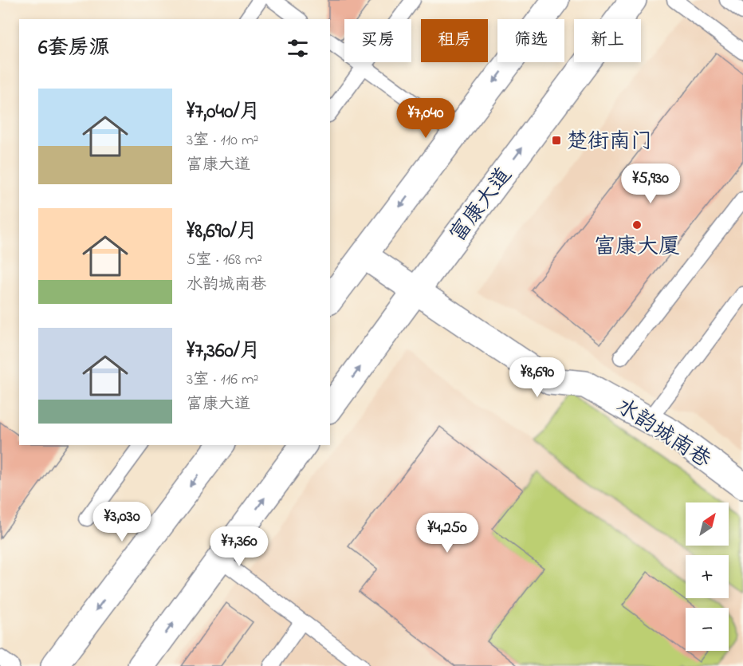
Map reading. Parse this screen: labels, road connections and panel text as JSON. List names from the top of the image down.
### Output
{
  "streets": {
    "street": ["富康大道", "水韵城南巷"]
  },
  "crossings": [
    ["富康大道", "水韵城南巷"]
  ],
  "places": {
    "transit": ["楚街南门"],
    "other": ["富康大厦"]
  },
  "north": "top right",
  "page": {
    "chip": [
      "买房",
      "租房",
      "筛选",
      "新上"
    ],
    "heading": "6套房源",
    "list": [
      {
        "name": "¥7,040/月",
        "note": "3室 · 110 m² · 富康大道"
      },
      {
        "name": "¥8,690/月",
        "note": "5室 · 168 m² · 水韵城南巷"
      },
      {
        "name": "¥7,360/月",
        "note": "3室 · 116 m² · 富康大道"
      }
    ],
    "price": [
      "¥7,040",
      "¥5,930",
      "¥8,690",
      "¥3,030",
      "¥4,250",
      "¥7,360"
    ],
    "map_buttons": ["+", "−"]
  }
}
